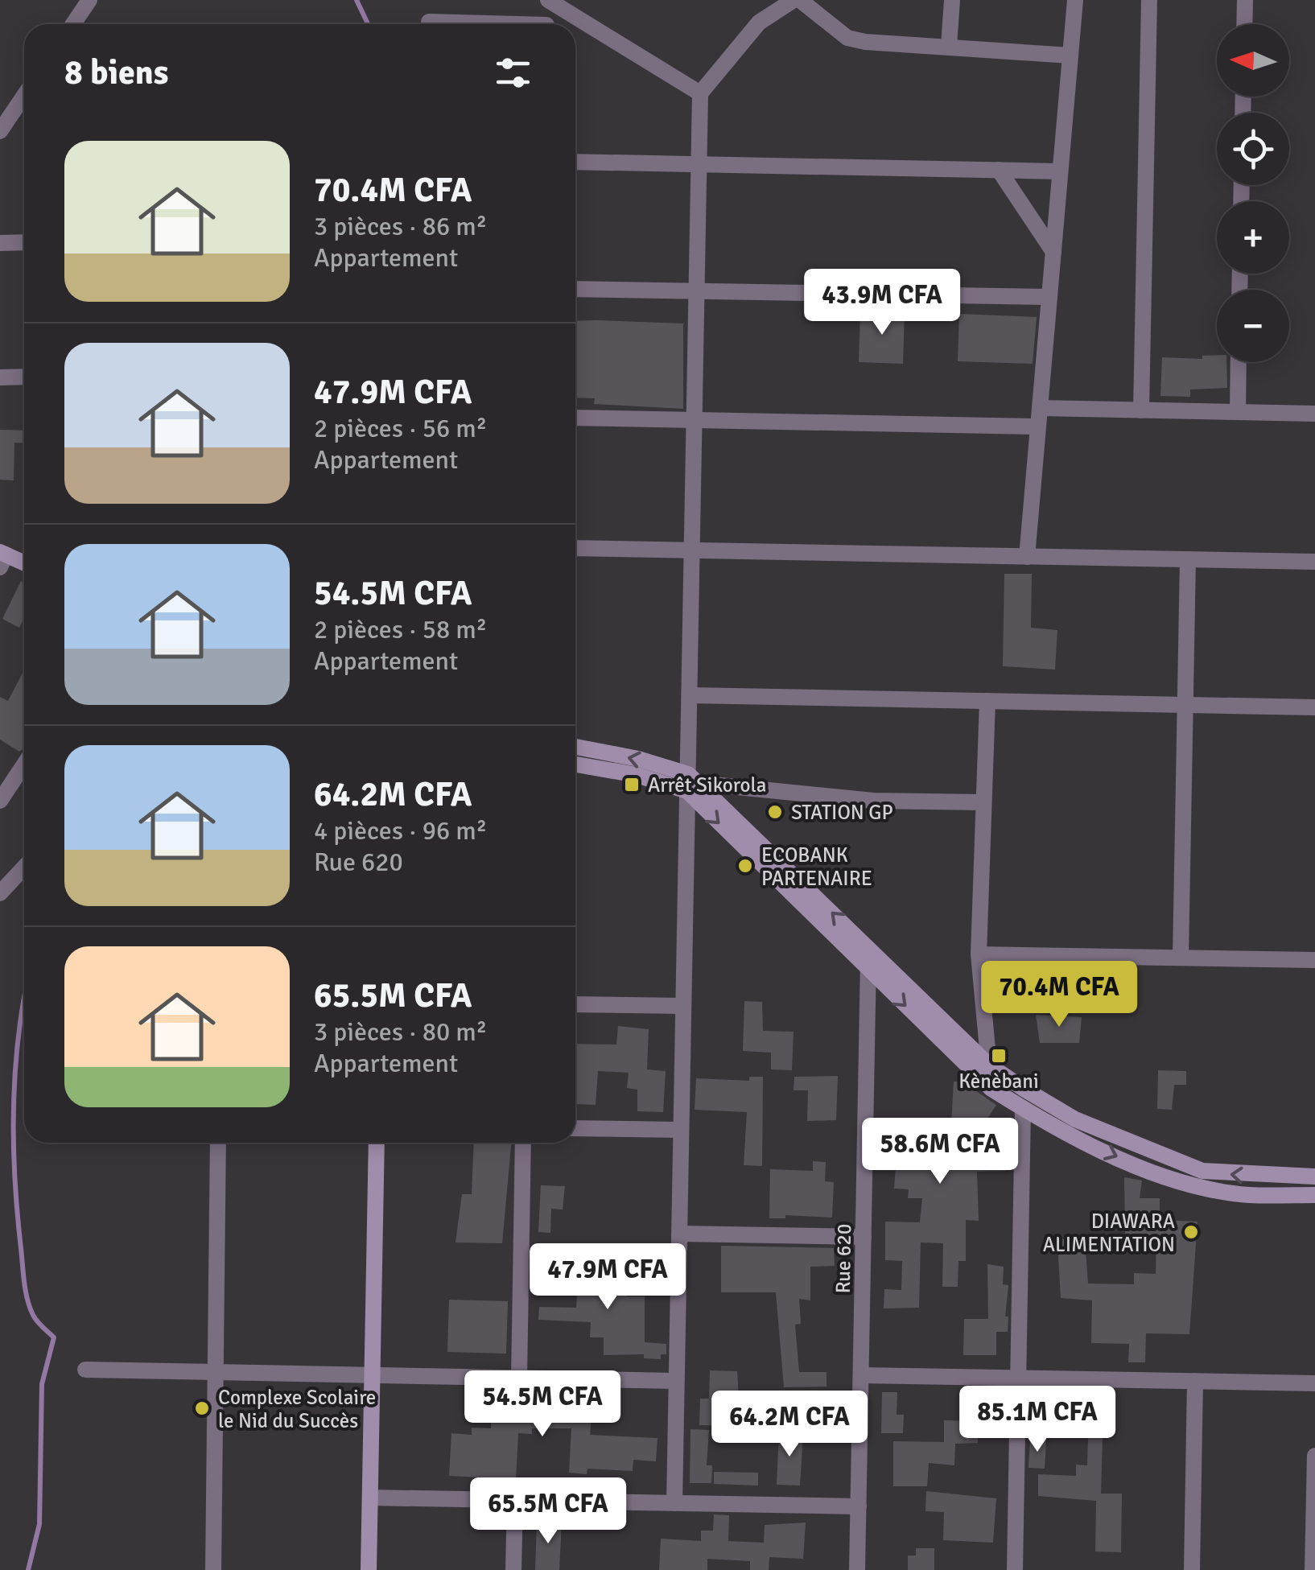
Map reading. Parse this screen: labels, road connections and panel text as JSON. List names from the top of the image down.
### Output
{
  "streets": {
    "street": ["Rue 620"]
  },
  "places": {
    "transit": ["Arrêt Sikorola", "Kènèbani"],
    "other": [
      "STATION GP",
      "ECOBANK PARTENAIRE",
      "DIAWARA ALIMENTATION",
      "Complexe Scolaire le Nid du Succès"
    ]
  },
  "north": "left",
  "page": {
    "map_buttons": ["+", "−"],
    "heading": "8 biens",
    "list": [
      {
        "name": "70.4M CFA",
        "note": "3 pièces · 86 m² · Appartement"
      },
      {
        "name": "47.9M CFA",
        "note": "2 pièces · 56 m² · Appartement"
      },
      {
        "name": "54.5M CFA",
        "note": "2 pièces · 58 m² · Appartement"
      },
      {
        "name": "64.2M CFA",
        "note": "4 pièces · 96 m² · Rue 620"
      },
      {
        "name": "65.5M CFA",
        "note": "3 pièces · 80 m² · Appartement"
      }
    ],
    "price": [
      "43.9M CFA",
      "70.4M CFA",
      "58.6M CFA",
      "47.9M CFA",
      "54.5M CFA",
      "85.1M CFA",
      "64.2M CFA",
      "65.5M CFA"
    ]
  }
}
